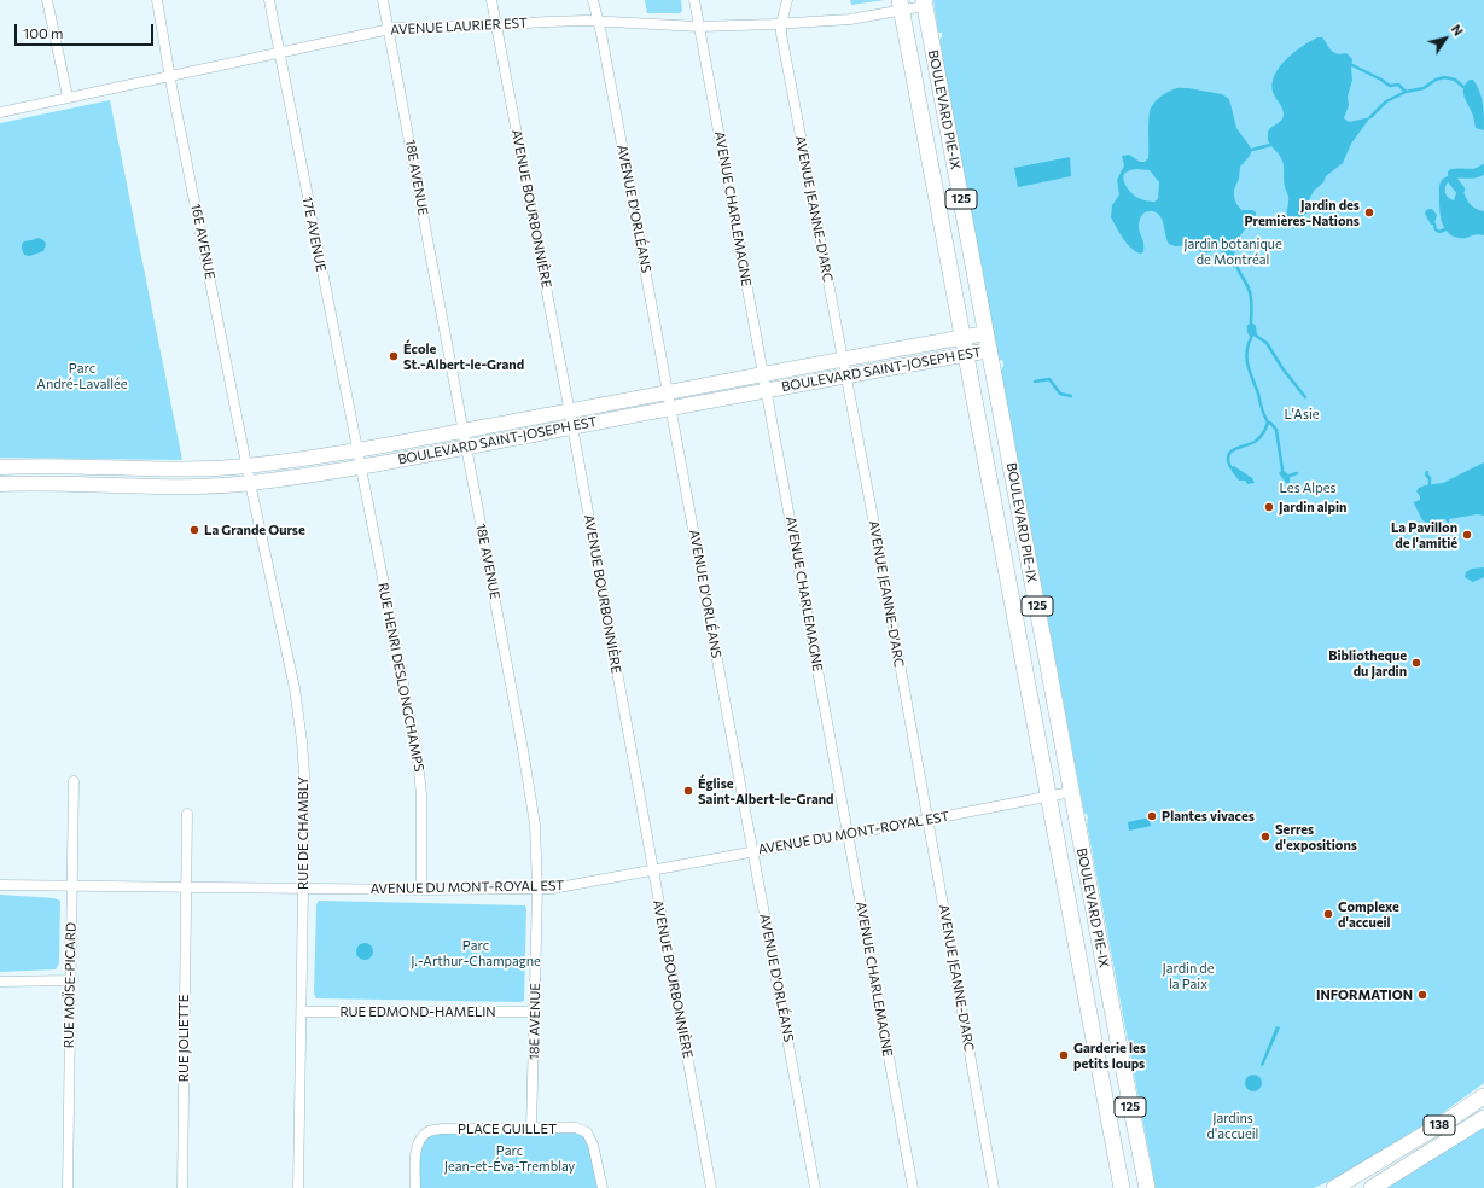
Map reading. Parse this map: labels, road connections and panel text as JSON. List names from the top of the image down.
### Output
{
  "streets": {
    "main road": [
      "BOULEVARD PIE-IX",
      "125",
      "BOULEVARD SAINT-JOSEPH EST",
      "138"
    ],
    "street": [
      "AVENUE LAURIER EST",
      "18E AVENUE",
      "AVENUE BOURBONNIÈRE",
      "AVENUE D'ORLÉANS",
      "AVENUE CHARLEMAGNE",
      "AVENUE JEANNE-D'ARC",
      "17E AVENUE",
      "16E AVENUE",
      "RUE HENRI DESLONGCHAMPS",
      "RUE DE CHAMBLY",
      "AVENUE DU MONT-ROYAL EST",
      "RUE MOÏSE-PICARD",
      "RUE EDMOND-HAMELIN",
      "RUE JOLIETTE",
      "PLACE GUILLET"
    ]
  },
  "crossings": [
    ["AVENUE LAURIER EST", "BOULEVARD PIE-IX"],
    ["AVENUE LAURIER EST", "18E AVENUE"],
    ["AVENUE LAURIER EST", "AVENUE BOURBONNIÈRE"],
    ["AVENUE LAURIER EST", "AVENUE D'ORLÉANS"],
    ["AVENUE LAURIER EST", "AVENUE CHARLEMAGNE"],
    ["AVENUE LAURIER EST", "AVENUE JEANNE-D'ARC"],
    ["AVENUE LAURIER EST", "17E AVENUE"],
    ["AVENUE LAURIER EST", "16E AVENUE"],
    ["BOULEVARD PIE-IX", "BOULEVARD SAINT-JOSEPH EST"],
    ["BOULEVARD PIE-IX", "AVENUE DU MONT-ROYAL EST"],
    ["18E AVENUE", "BOULEVARD SAINT-JOSEPH EST"],
    ["18E AVENUE", "AVENUE DU MONT-ROYAL EST"],
    ["18E AVENUE", "RUE EDMOND-HAMELIN"],
    ["18E AVENUE", "PLACE GUILLET"],
    ["AVENUE BOURBONNIÈRE", "BOULEVARD SAINT-JOSEPH EST"],
    ["AVENUE BOURBONNIÈRE", "AVENUE DU MONT-ROYAL EST"],
    ["AVENUE D'ORLÉANS", "BOULEVARD SAINT-JOSEPH EST"],
    ["AVENUE D'ORLÉANS", "AVENUE DU MONT-ROYAL EST"],
    ["AVENUE CHARLEMAGNE", "BOULEVARD SAINT-JOSEPH EST"],
    ["AVENUE CHARLEMAGNE", "AVENUE DU MONT-ROYAL EST"],
    ["AVENUE JEANNE-D'ARC", "BOULEVARD SAINT-JOSEPH EST"],
    ["AVENUE JEANNE-D'ARC", "AVENUE DU MONT-ROYAL EST"],
    ["17E AVENUE", "BOULEVARD SAINT-JOSEPH EST"],
    ["17E AVENUE", "RUE HENRI DESLONGCHAMPS"],
    ["16E AVENUE", "BOULEVARD SAINT-JOSEPH EST"],
    ["16E AVENUE", "RUE DE CHAMBLY"],
    ["BOULEVARD SAINT-JOSEPH EST", "RUE HENRI DESLONGCHAMPS"],
    ["BOULEVARD SAINT-JOSEPH EST", "RUE DE CHAMBLY"],
    ["RUE HENRI DESLONGCHAMPS", "AVENUE DU MONT-ROYAL EST"],
    ["RUE DE CHAMBLY", "AVENUE DU MONT-ROYAL EST"],
    ["RUE DE CHAMBLY", "RUE EDMOND-HAMELIN"],
    ["AVENUE DU MONT-ROYAL EST", "RUE MOÏSE-PICARD"],
    ["AVENUE DU MONT-ROYAL EST", "RUE JOLIETTE"]
  ],
  "parks": [
    "Jardin botanique de Montréal",
    "Parc André-Lavallée",
    "L'Asie",
    "Les Alpes",
    "Parc J.-Arthur-Champagne",
    "Jardin de la Paix",
    "Jardins d'accueil",
    "Parc Jean-et-Éva-Tremblay"
  ],
  "places": [
    "Jardin des Premières-Nations",
    "École St.-Albert-le-Grand",
    "Jardin alpin",
    "La Grande Ourse",
    "La Pavillon de l'amitié",
    "Bibliotheque du Jardin",
    "Église Saint-Albert-le-Grand",
    "Plantes vivaces",
    "Serres d'expositions",
    "Complexe d'accueil",
    "INFORMATION",
    "Garderie les petits loups"
  ],
  "scale_bar": "100 m",
  "north": "top right"
}
